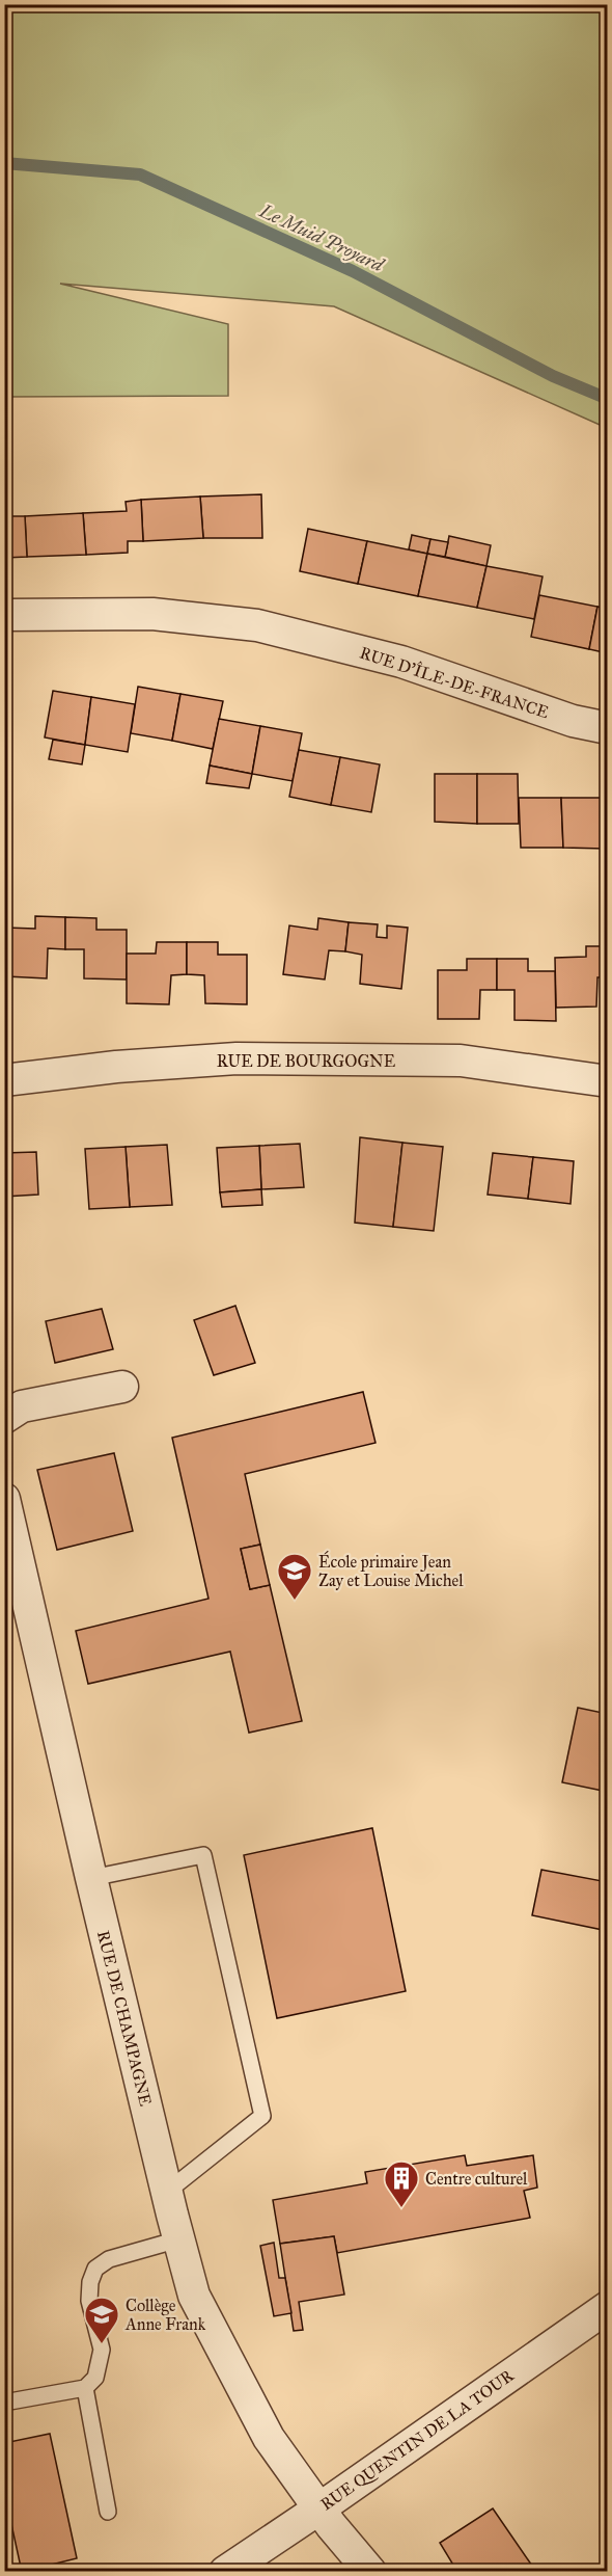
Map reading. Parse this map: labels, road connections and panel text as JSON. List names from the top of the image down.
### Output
{
  "streets": {
    "street": [
      "RUE D'ÎLE-DE-FRANCE",
      "RUE DE BOURGOGNE",
      "RUE DE CHAMPAGNE",
      "RUE QUENTIN DE LA TOUR"
    ]
  },
  "crossings": [
    ["RUE DE CHAMPAGNE", "RUE QUENTIN DE LA TOUR"]
  ],
  "water": ["Le Muid Proyard"],
  "places": {
    "school or university": ["École primaire Jean Zay et Louise Michel", "Collège Anne Frank"],
    "building": ["Centre culturel"]
  }
}
